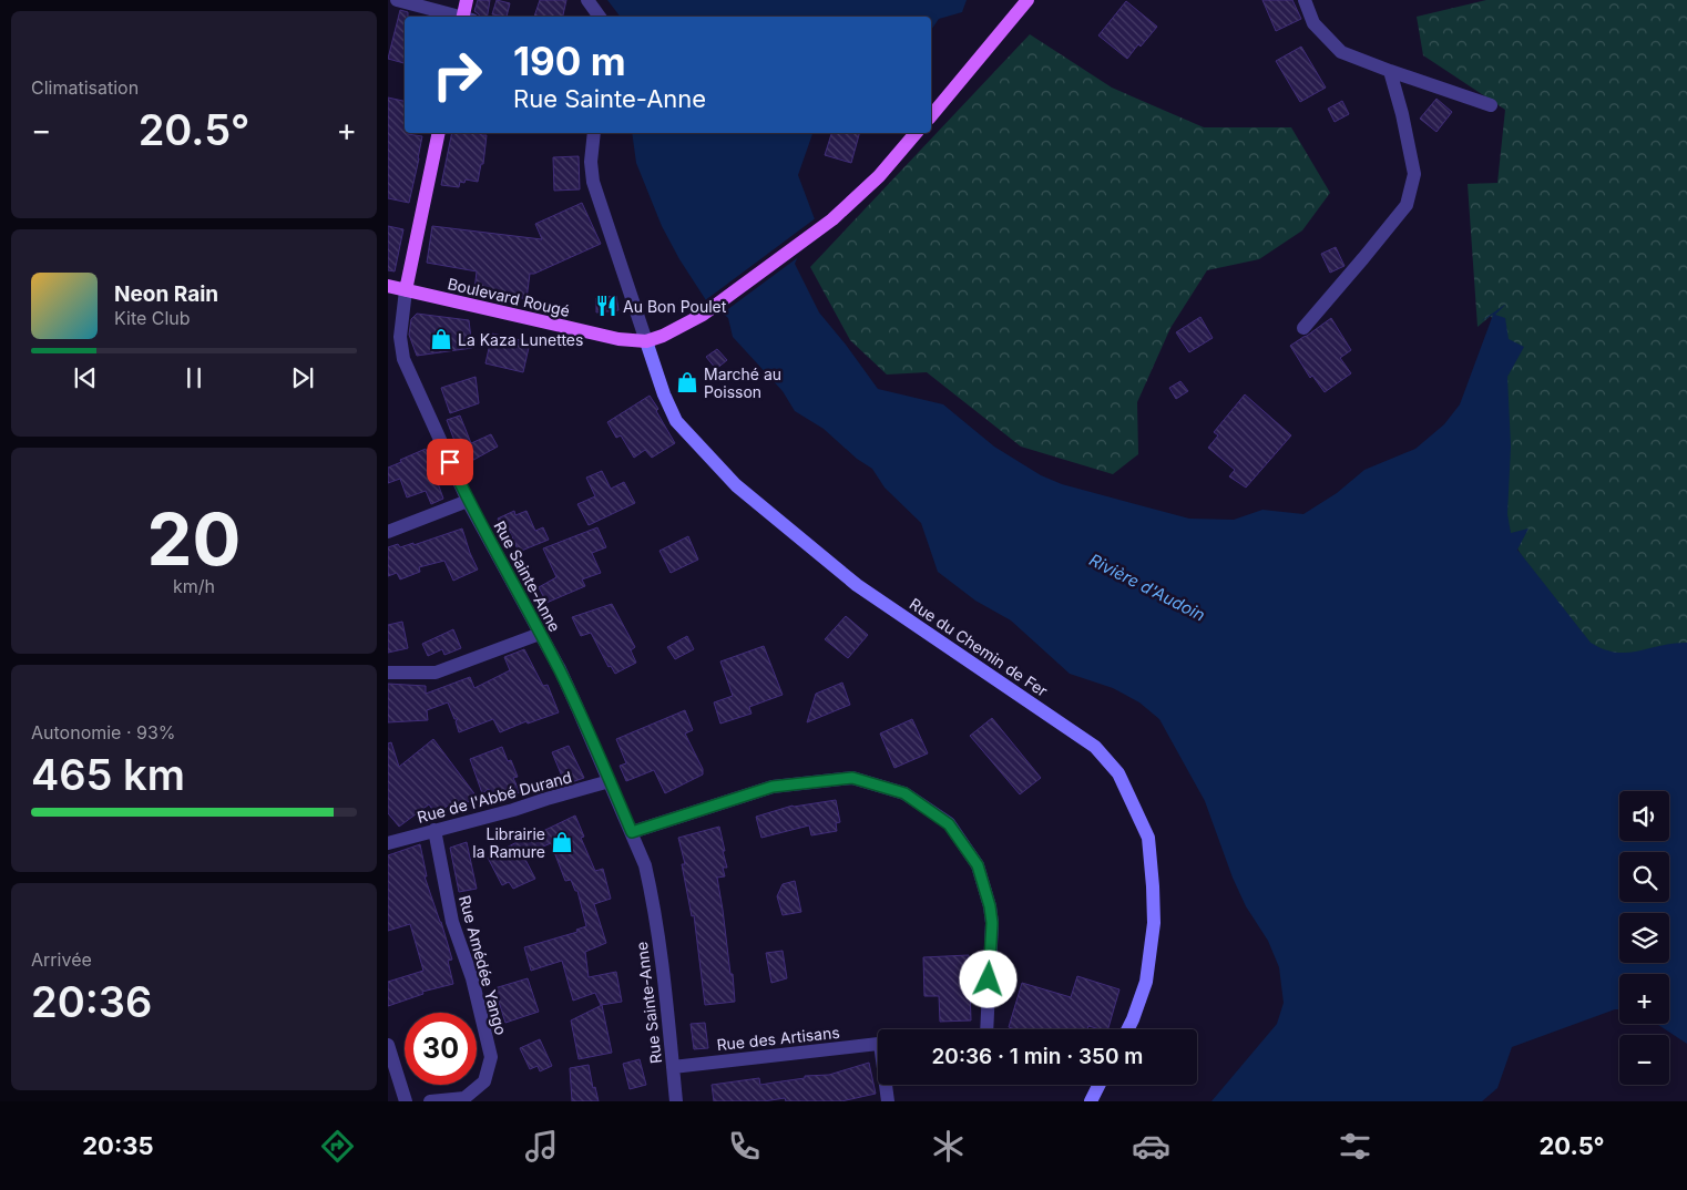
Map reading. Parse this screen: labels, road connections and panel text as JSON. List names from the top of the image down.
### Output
{
  "streets": {
    "main road": ["Boulevard Rougé", "Rue Sainte-Anne", "Rue du Chemin de Fer"],
    "street": ["Rue de l'Abbé Durand", "Rue Amédée Yango", "Rue des Artisans"]
  },
  "crossings": [
    ["Boulevard Rougé", "Rue Sainte-Anne"],
    ["Boulevard Rougé", "Rue du Chemin de Fer"],
    ["Rue Sainte-Anne", "Rue de l'Abbé Durand"],
    ["Rue Sainte-Anne", "Rue des Artisans"],
    ["Rue de l'Abbé Durand", "Rue Amédée Yango"]
  ],
  "water": ["Rivière d'Audoin"],
  "places": {
    "restaurant": ["Au Bon Poulet"],
    "shop": ["La Kaza Lunettes", "Marché au Poisson", "Librairie la Ramure"]
  },
  "page": {
    "tile": [
      "Climatisation",
      ["20", "km/h"],
      ["Autonomie · 93%", "465 km"],
      ["Arrivée", "20:36"]
    ],
    "turn": ["190 m", "Rue Sainte-Anne"],
    "heat": ["−", "20.5°", "+"],
    "song": ["Neon Rain", "Kite Club"],
    "map_buttons": ["+", "−"],
    "limit": "30",
    "trip": "20:36 · 1 min · 350 m",
    "tabs": ["20:35", "20.5°"]
  }
}
